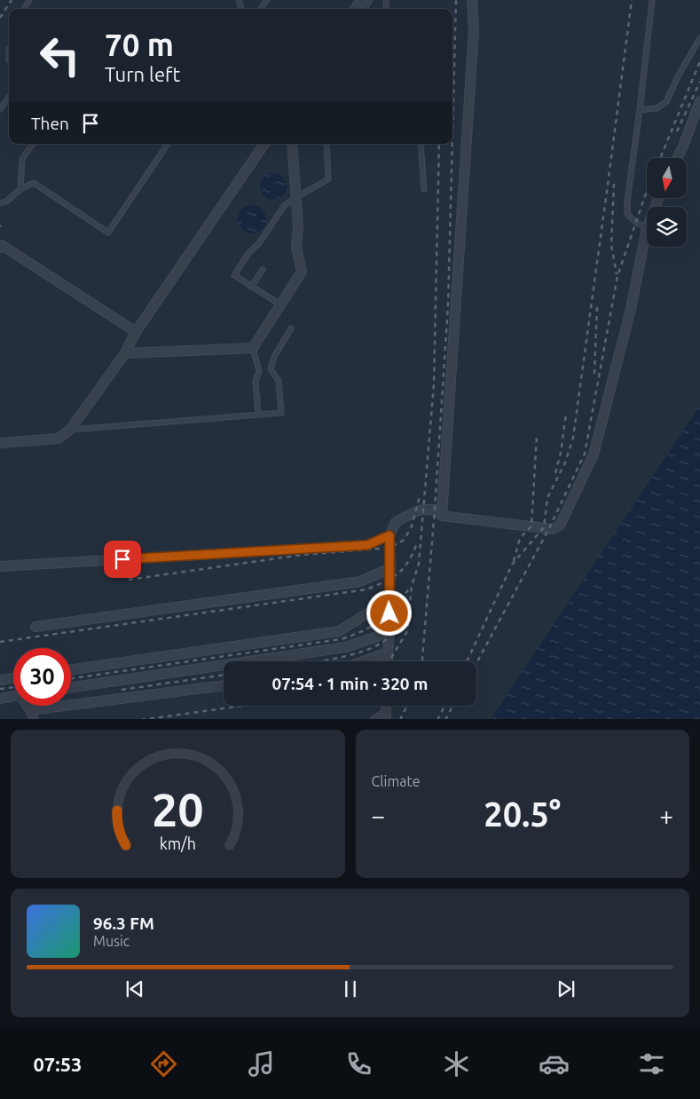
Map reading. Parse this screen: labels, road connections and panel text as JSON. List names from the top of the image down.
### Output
{
  "north": "bottom",
  "page": {
    "turn": ["70 m", "Turn left"],
    "then": "Then",
    "limit": "30",
    "trip": "07:54 · 1 min · 320 m",
    "tile": "Climate",
    "heat": ["−", "20.5°", "+"],
    "song": ["96.3 FM", "Music"],
    "tabs": "07:53",
    "gauge": ["20", "km/h"]
  }
}
